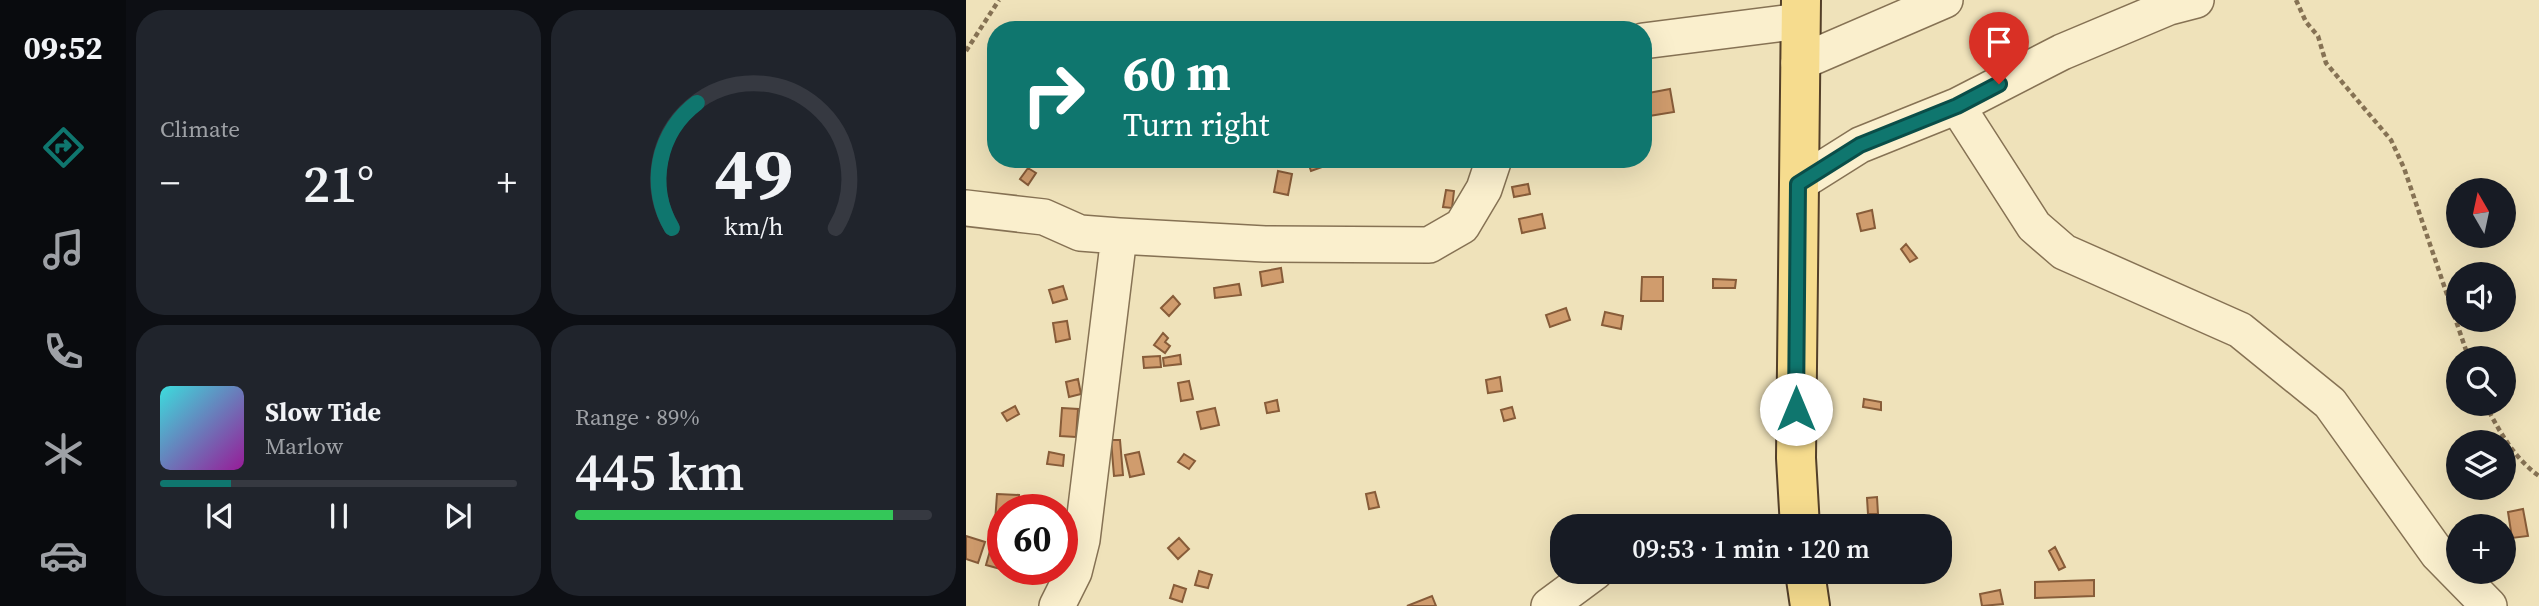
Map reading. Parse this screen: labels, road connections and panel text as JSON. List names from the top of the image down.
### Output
{
  "north": "top",
  "page": {
    "tabs": "09:52",
    "tile": [
      "Climate",
      ["Range · 89%", "445 km"]
    ],
    "turn": ["60 m", "Turn right"],
    "heat": ["−", "21°", "+"],
    "map_buttons": "+",
    "song": ["Slow Tide", "Marlow"],
    "limit": "60",
    "trip": "09:53 · 1 min · 120 m",
    "gauge": ["49", "km/h"]
  }
}
